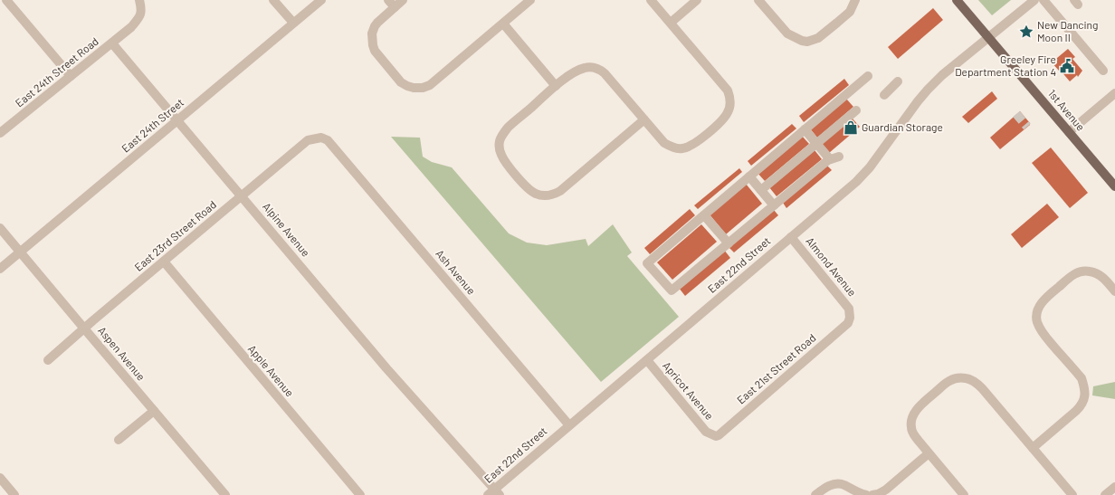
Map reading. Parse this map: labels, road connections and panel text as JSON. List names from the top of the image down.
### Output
{
  "streets": {
    "main road": ["1st Avenue"],
    "street": [
      "East 24th Street Road",
      "East 24th Street",
      "Alpine Avenue",
      "East 23rd Street Road",
      "East 22nd Street",
      "Almond Avenue",
      "Ash Avenue",
      "Aspen Avenue",
      "East 21st Street Road",
      "Apple Avenue",
      "Apricot Avenue"
    ]
  },
  "crossings": [
    ["East 24th Street Road", "Alpine Avenue"],
    ["1st Avenue", "East 22nd Street"],
    ["East 24th Street", "Alpine Avenue"],
    ["East 24th Street", "Aspen Avenue"],
    ["Alpine Avenue", "East 23rd Street Road"],
    ["Alpine Avenue", "East 22nd Street"],
    ["East 23rd Street Road", "Ash Avenue"],
    ["East 23rd Street Road", "Aspen Avenue"],
    ["East 23rd Street Road", "Apple Avenue"],
    ["East 22nd Street", "Almond Avenue"],
    ["East 22nd Street", "Ash Avenue"],
    ["East 22nd Street", "Apricot Avenue"],
    ["Almond Avenue", "East 21st Street Road"],
    ["East 21st Street Road", "Apricot Avenue"]
  ],
  "places": {
    "place": ["New Dancing Moon II"],
    "public building": ["Greeley Fire Department Station 4"],
    "shop": ["Guardian Storage"]
  }
}
